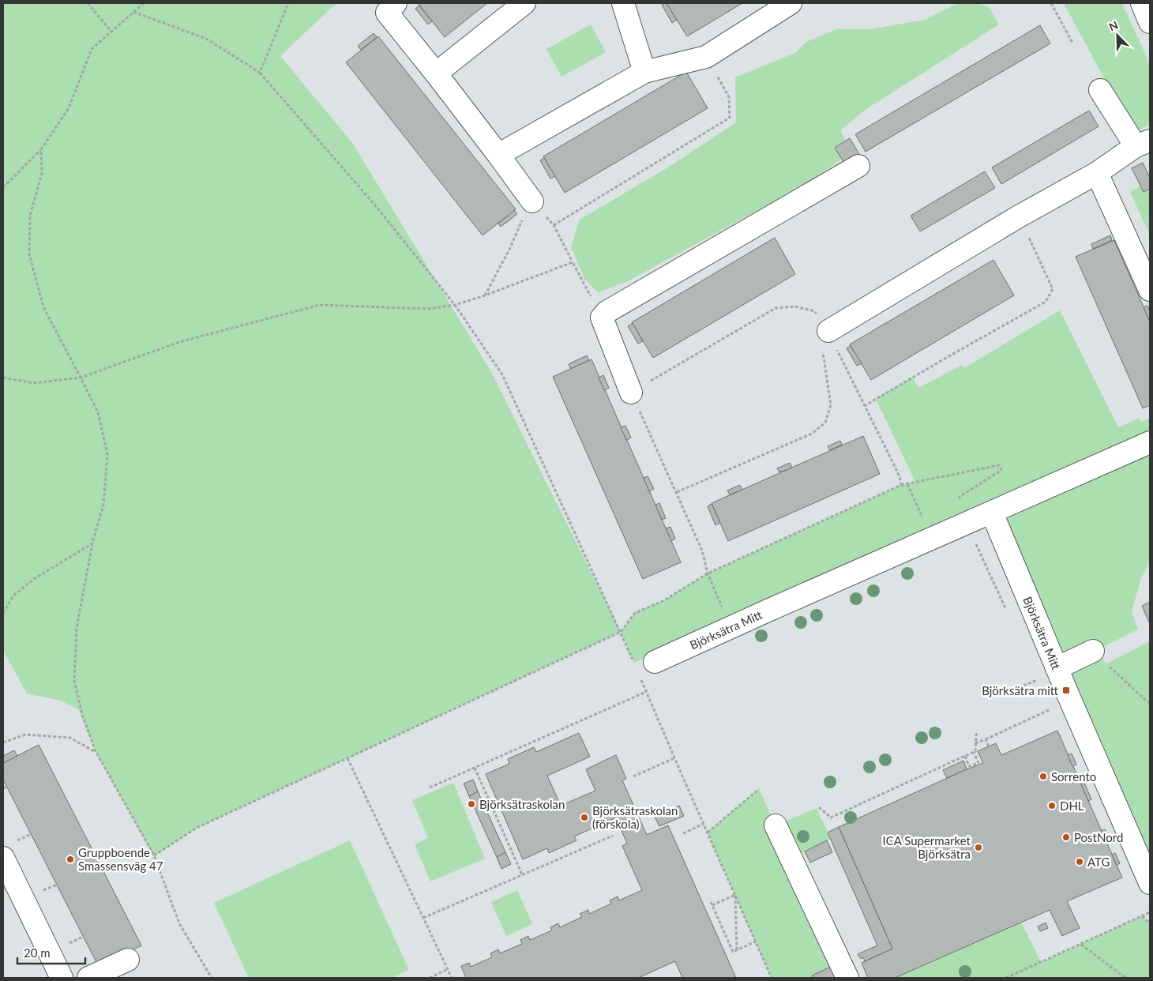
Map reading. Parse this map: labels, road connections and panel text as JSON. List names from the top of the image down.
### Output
{
  "streets": {
    "street": ["Björksätra Mitt"]
  },
  "places": {
    "transit": ["Björksätra mitt"],
    "other": [
      "Sorrento",
      "Björksätraskolan",
      "DHL",
      "Björksätraskolan (förskola)",
      "PostNord",
      "ICA Supermarket Björksätra",
      "Gruppboende Smassensväg 47",
      "ATG"
    ]
  },
  "scale_bar": "20 m",
  "north": "top left"
}
